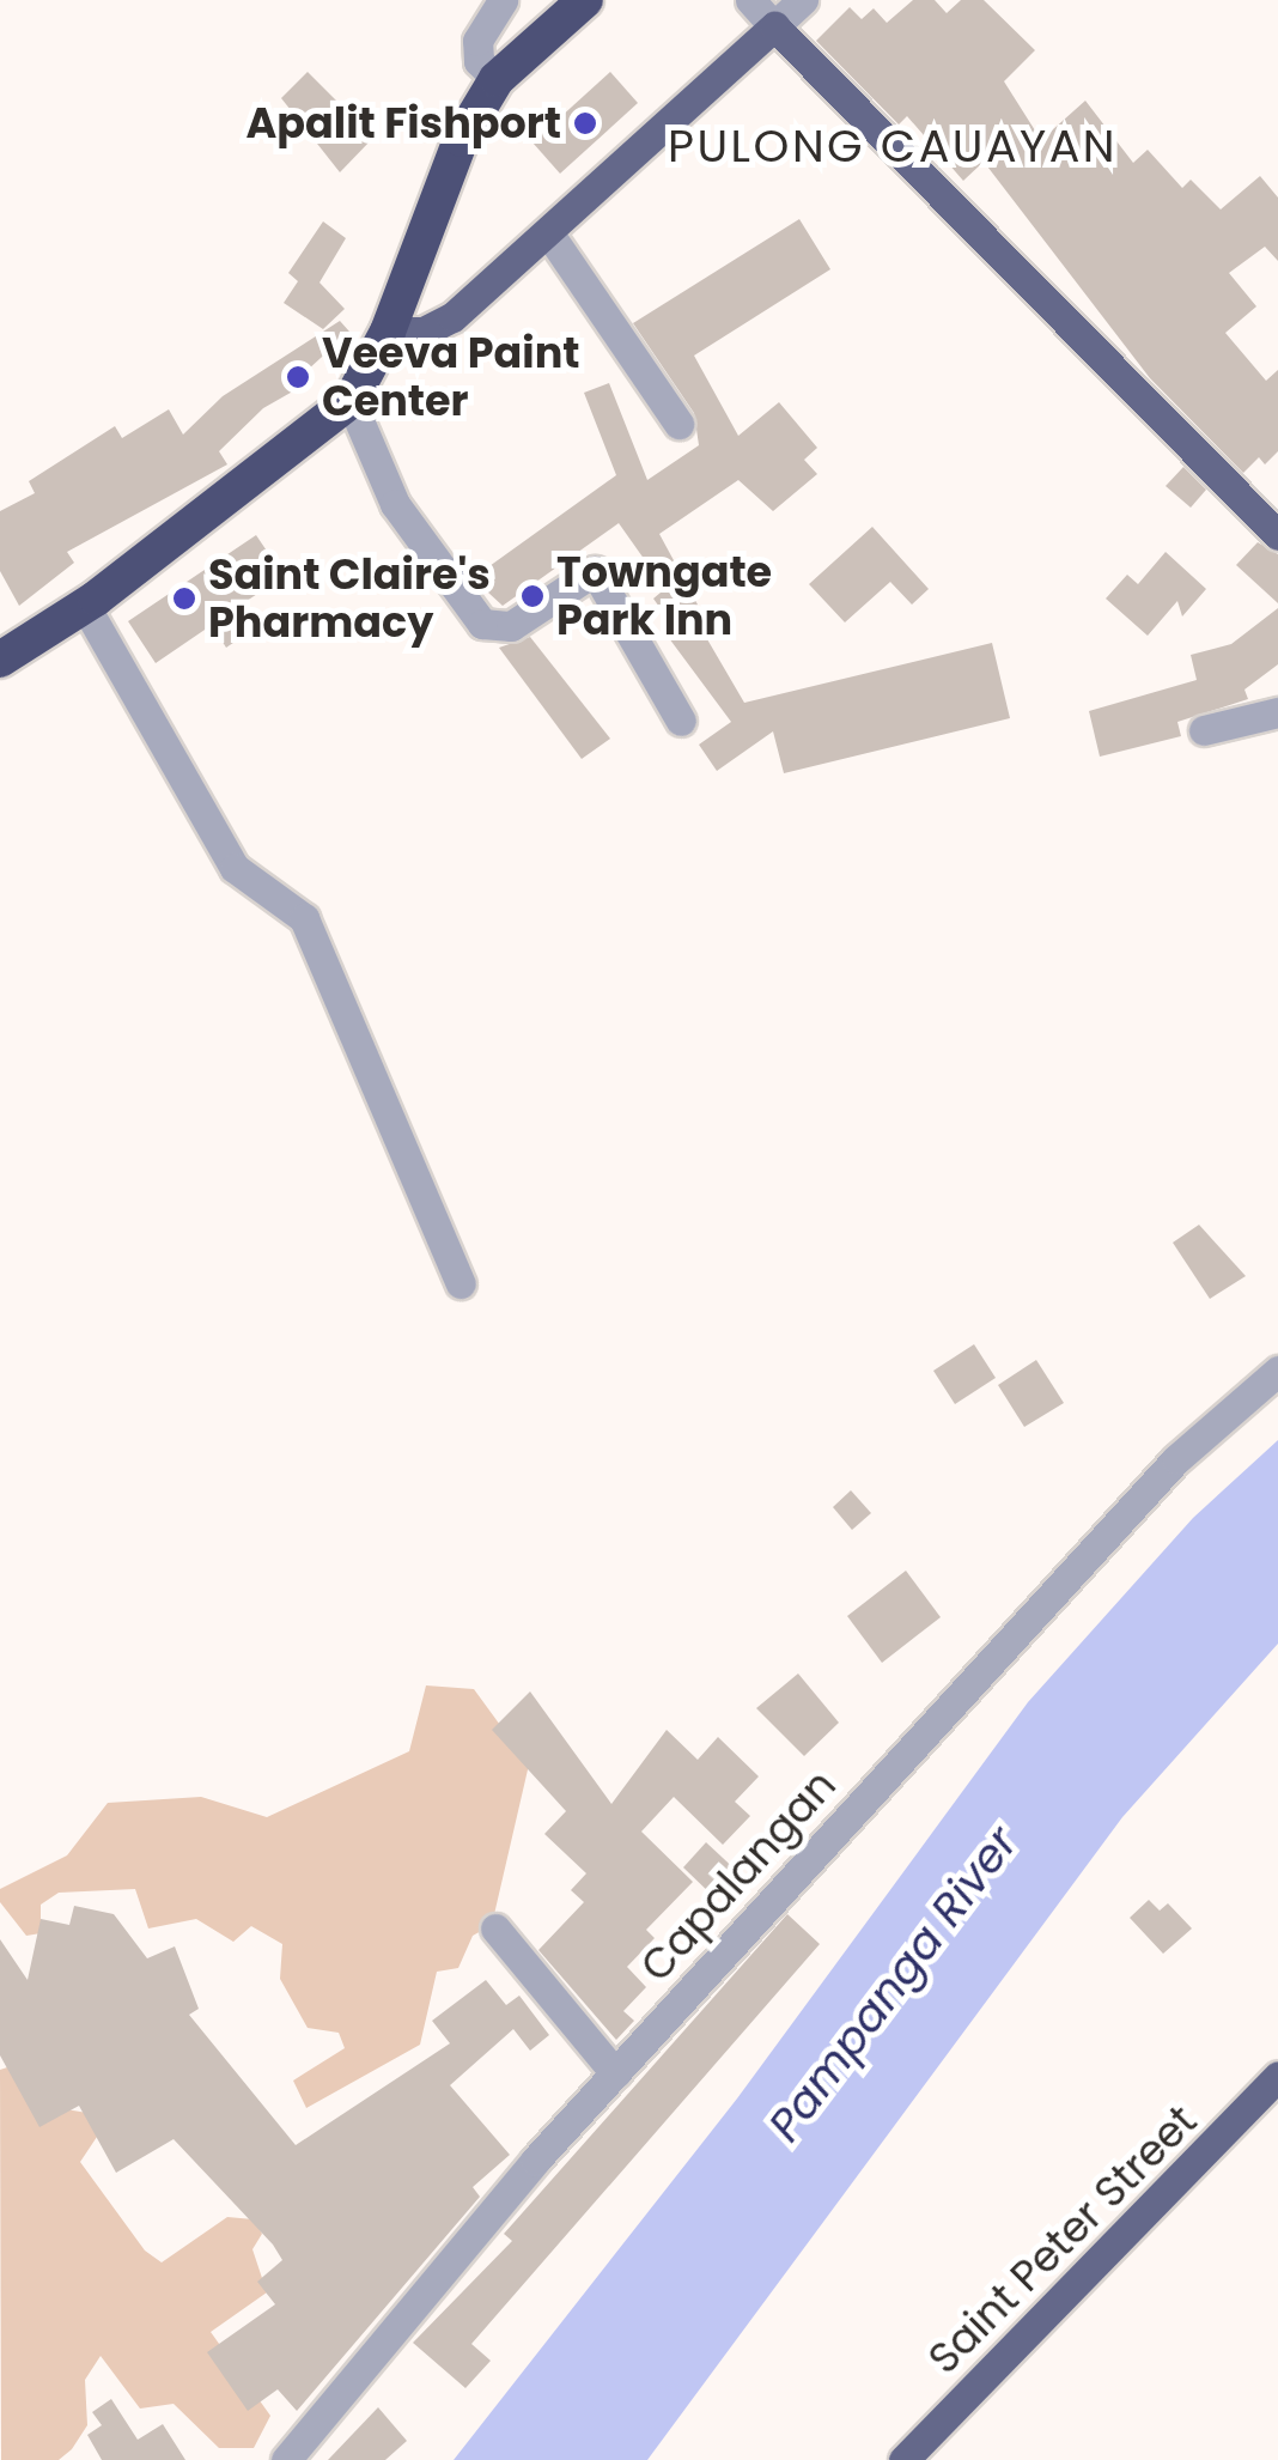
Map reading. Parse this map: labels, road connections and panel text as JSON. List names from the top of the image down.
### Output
{
  "streets": {
    "main road": ["Saint Peter Street"],
    "street": ["Capalangan"]
  },
  "districts": ["PULONG CAUAYAN"],
  "water": ["Pampanga River"],
  "places": [
    "Apalit Fishport",
    "Veeva Paint Center",
    "Towngate Park Inn",
    "Saint Claire's Pharmacy"
  ]
}
